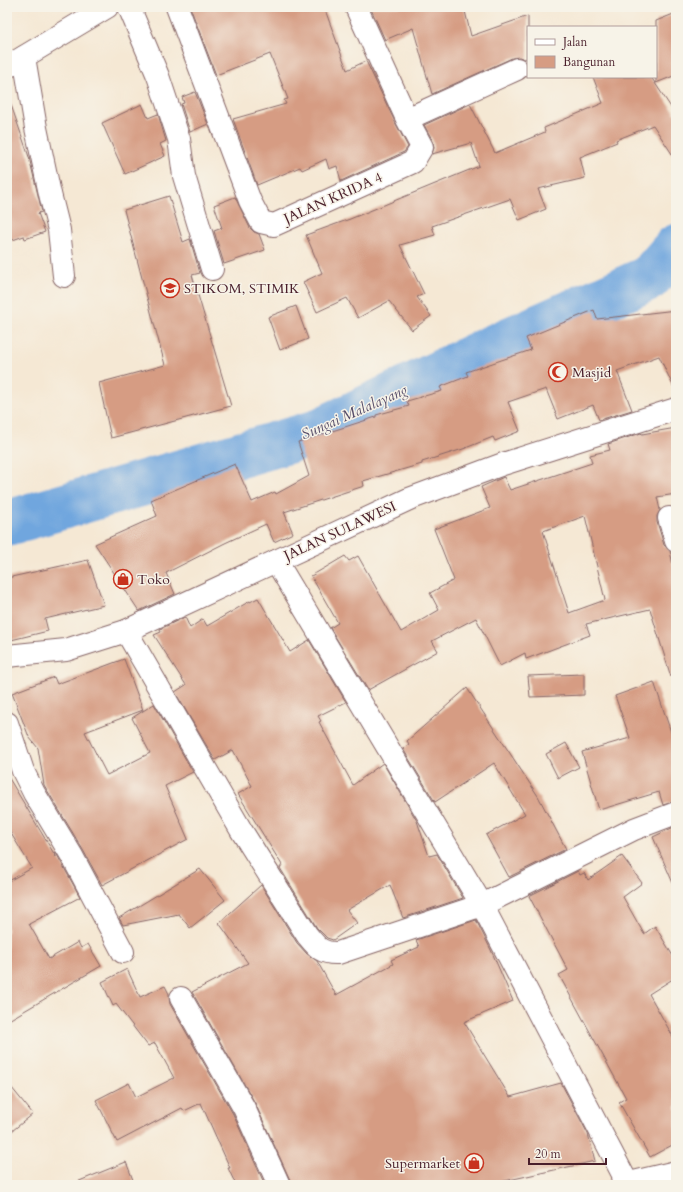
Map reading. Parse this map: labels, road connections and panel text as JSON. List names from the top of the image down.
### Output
{
  "streets": {
    "street": ["JALAN KRIDA 4", "JALAN SULAWESI"]
  },
  "water": ["Sungai Malalayang"],
  "places": {
    "school or university": ["STIKOM, STIMIK"],
    "mosque": ["Masjid"],
    "shop": ["Toko", "Supermarket"]
  },
  "legend": ["Jalan", "Bangunan"],
  "scale_bar": "20 m"
}
